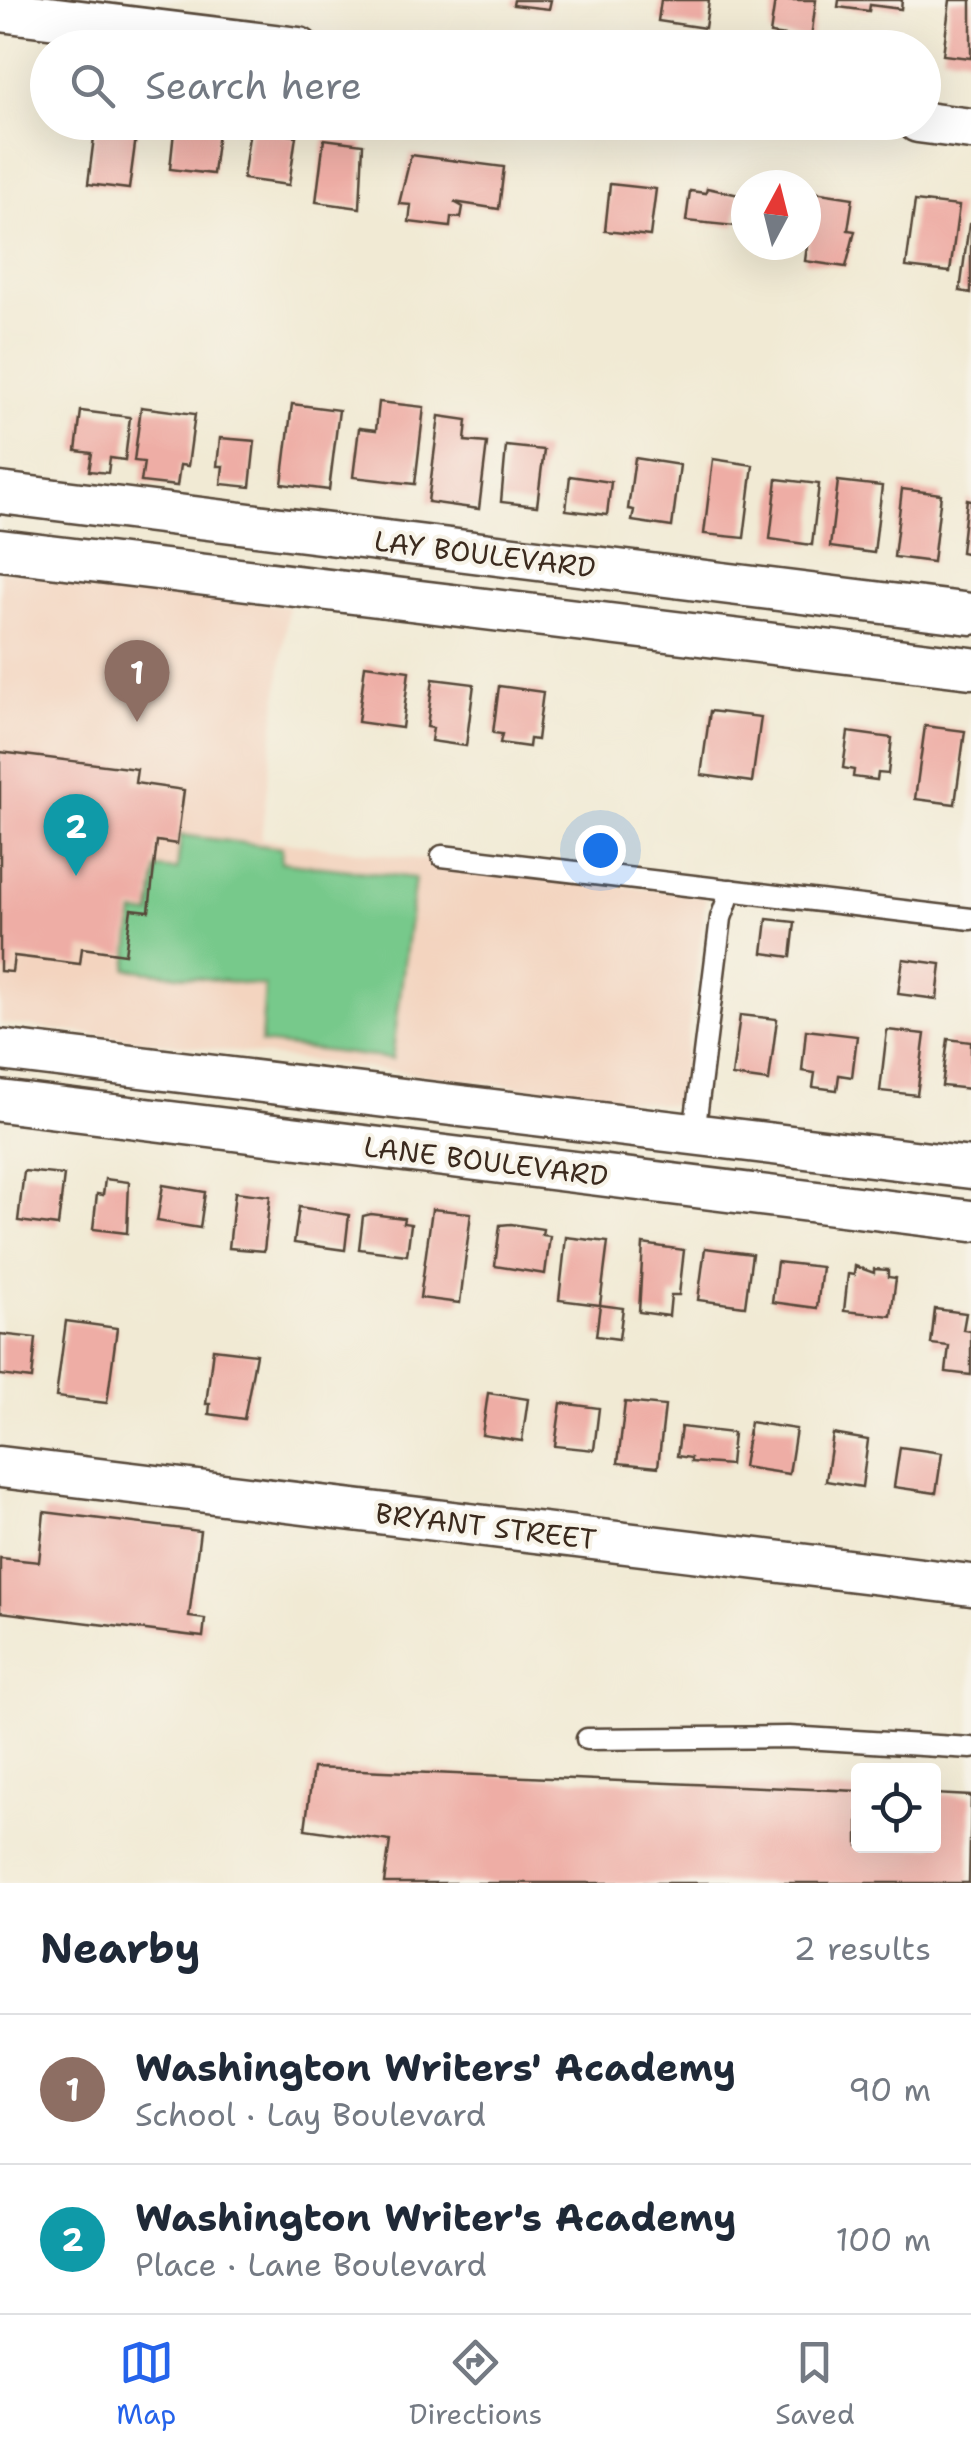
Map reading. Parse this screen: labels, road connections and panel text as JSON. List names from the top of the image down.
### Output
{
  "streets": {
    "street": ["LAY BOULEVARD", "LANE BOULEVARD", "BRYANT STREET"]
  },
  "north": "top",
  "page": {
    "search": "Search here",
    "pins": ["1", "2"],
    "heading": ["Nearby", "2 results"],
    "list": [
      {
        "mark": "1",
        "name": "Washington Writers' Academy",
        "note": "School · Lay Boulevard",
        "value": "90 m"
      },
      {
        "mark": "2",
        "name": "Washington Writer's Academy",
        "note": "Place · Lane Boulevard",
        "value": "100 m"
      }
    ],
    "nav": ["Map", "Directions", "Saved"]
  }
}
